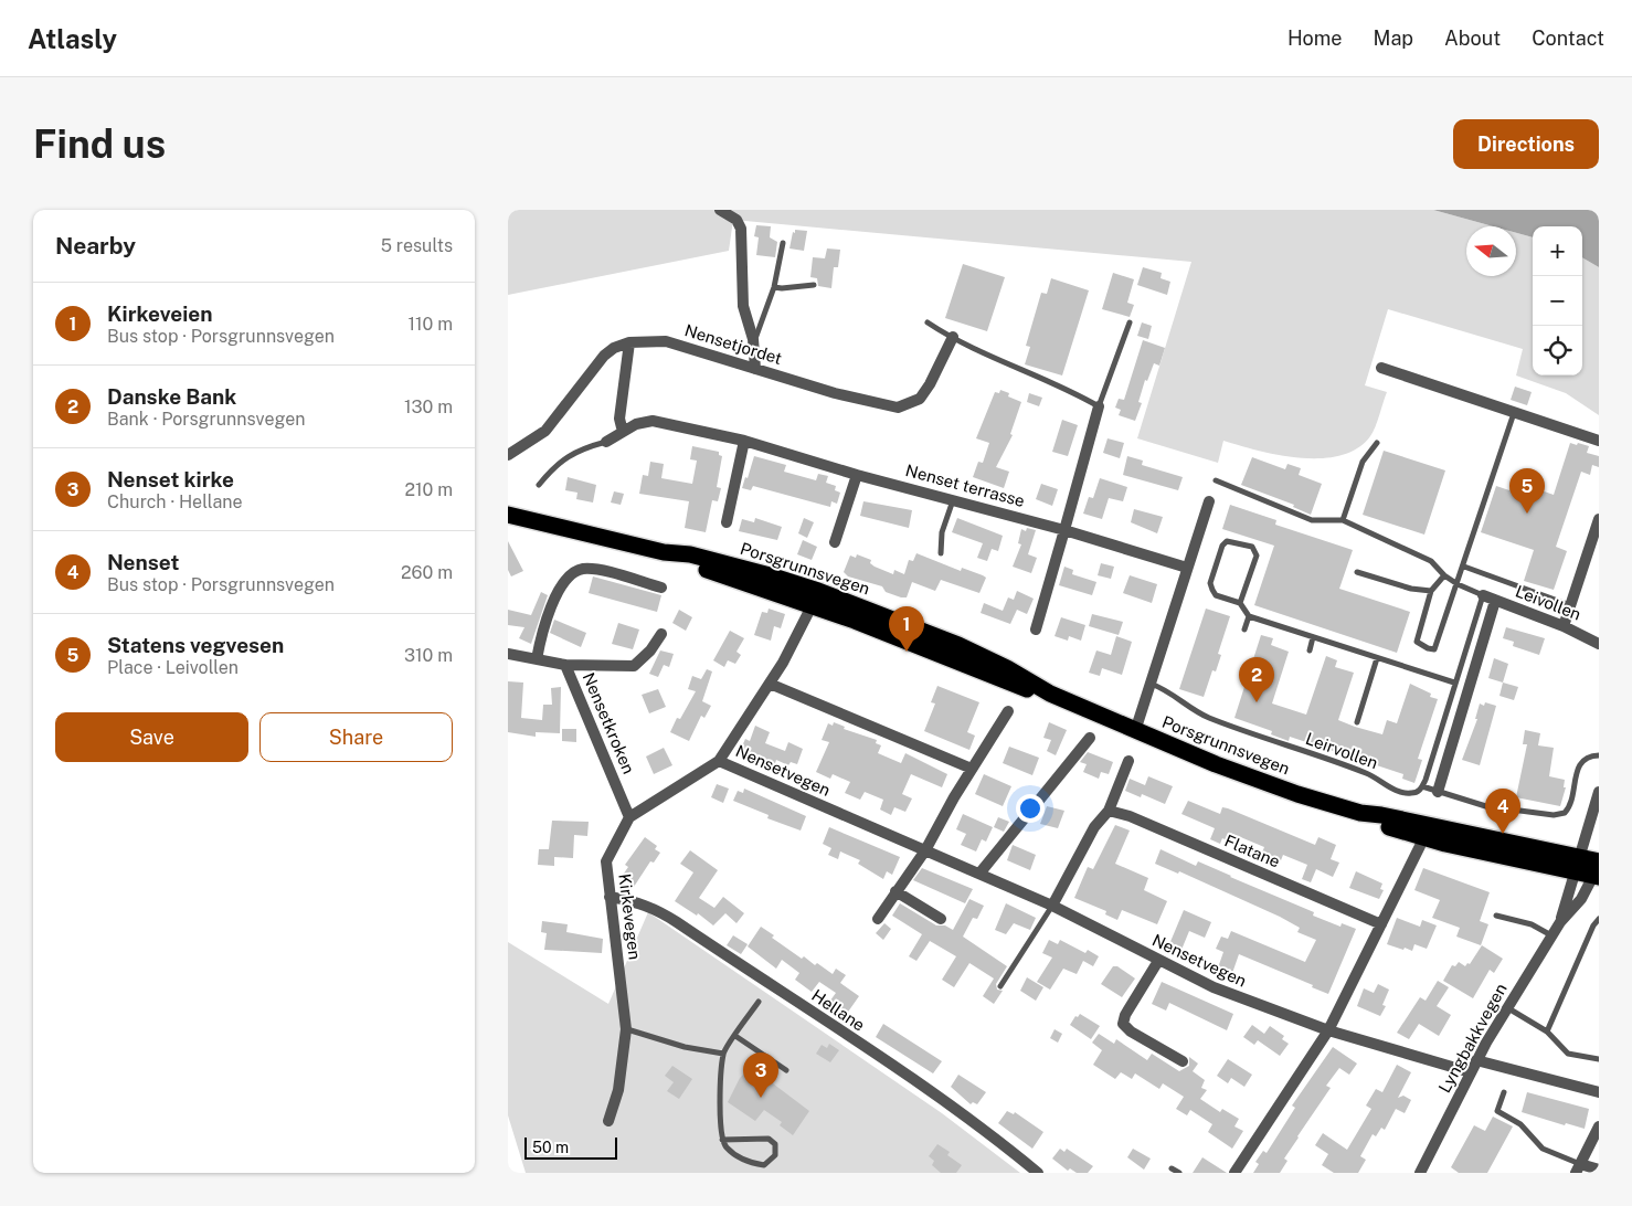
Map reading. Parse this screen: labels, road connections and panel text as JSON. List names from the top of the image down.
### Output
{
  "streets": {
    "highway": ["Porsgrunnsvegen"],
    "street": [
      "Nensetjordet",
      "Nenset terrasse",
      "Leivollen",
      "Nensetkroken",
      "Nensetvegen",
      "Flatane",
      "Kirkevegen",
      "Hellane",
      "Lyngbakkvegen"
    ],
    "lane": ["Leirvollen"]
  },
  "crossings": [
    ["Porsgrunnsvegen", "Lyngbakkvegen"],
    ["Nensetkroken", "Kirkevegen"],
    ["Nensetvegen", "Lyngbakkvegen"],
    ["Kirkevegen", "Hellane"]
  ],
  "scale_bar": "50 m",
  "north": "left",
  "page": {
    "header": "Atlasly",
    "nav": [
      "Home",
      "Map",
      "About",
      "Contact"
    ],
    "buttons": [
      "Directions",
      ["Save", "Share"]
    ],
    "title": "Find us",
    "heading": ["Nearby", "5 results"],
    "map_buttons": ["+", "−"],
    "list": [
      {
        "mark": "1",
        "name": "Kirkeveien",
        "note": "Bus stop · Porsgrunnsvegen",
        "value": "110 m"
      },
      {
        "mark": "2",
        "name": "Danske Bank",
        "note": "Bank · Porsgrunnsvegen",
        "value": "130 m"
      },
      {
        "mark": "3",
        "name": "Nenset kirke",
        "note": "Church · Hellane",
        "value": "210 m"
      },
      {
        "mark": "4",
        "name": "Nenset",
        "note": "Bus stop · Porsgrunnsvegen",
        "value": "260 m"
      },
      {
        "mark": "5",
        "name": "Statens vegvesen",
        "note": "Place · Leivollen",
        "value": "310 m"
      }
    ],
    "pins": [
      "5",
      "1",
      "2",
      "4",
      "3"
    ],
    "scale": "50 m"
  }
}
